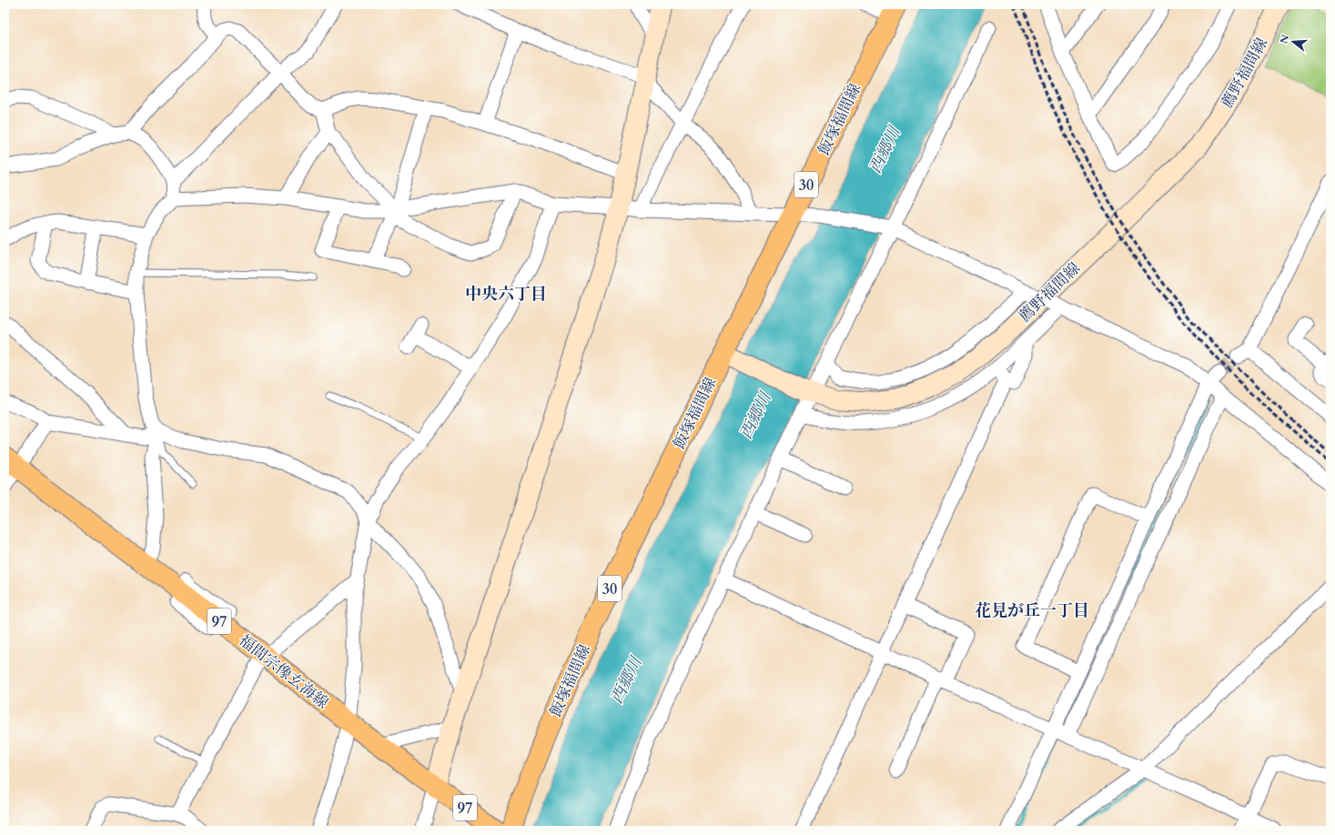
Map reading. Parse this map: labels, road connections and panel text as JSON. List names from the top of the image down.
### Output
{
  "streets": {
    "main road": [
      "飯塚福間線",
      "30",
      "97",
      "福間宗像玄海線"
    ],
    "street": ["薦野福間線"]
  },
  "crossings": [
    ["薦野福間線", "飯塚福間線"]
  ],
  "districts": ["中央六丁目", "花見が丘一丁目"],
  "water": ["西郷川"],
  "north": "left"
}
